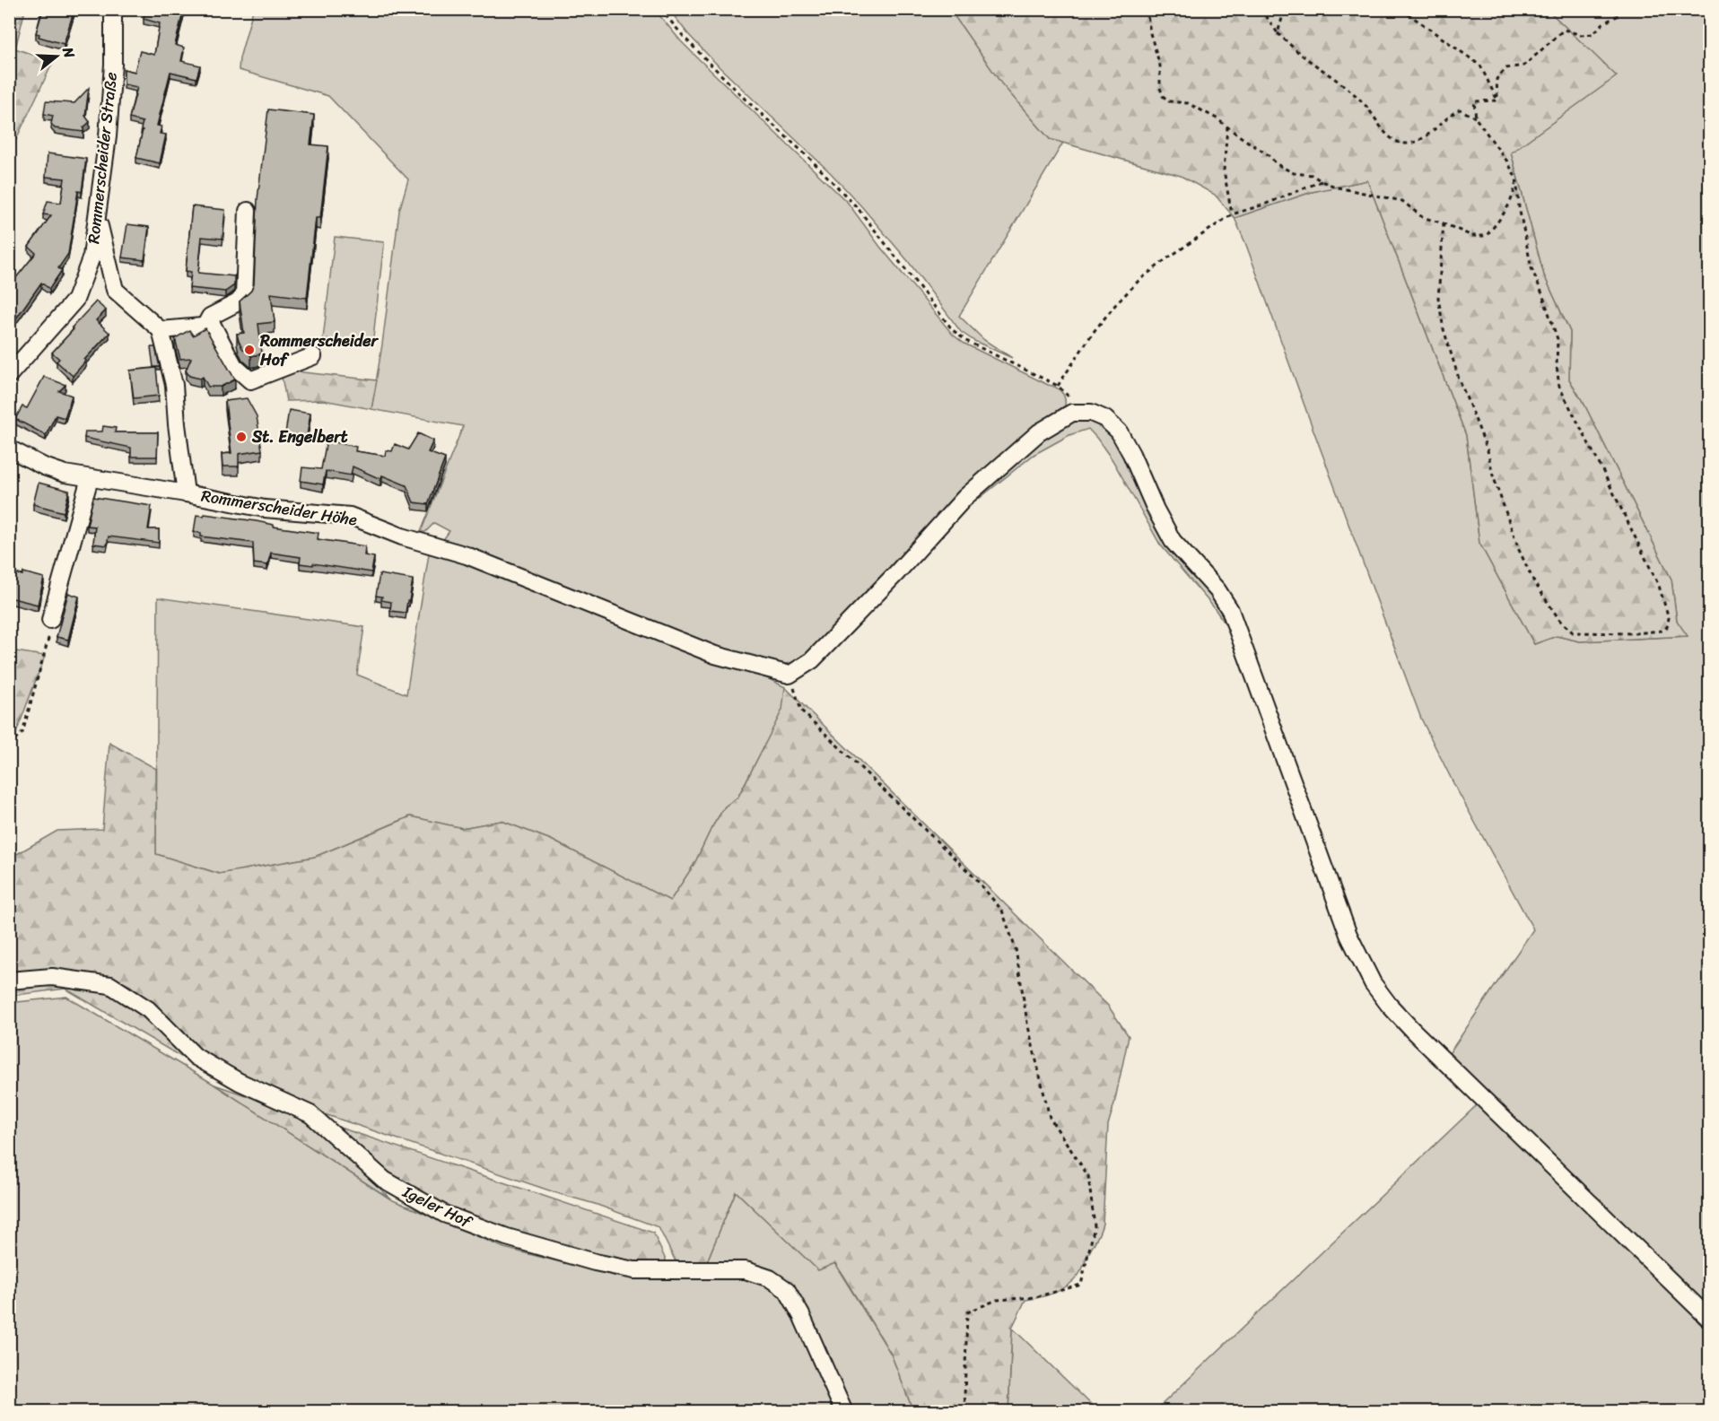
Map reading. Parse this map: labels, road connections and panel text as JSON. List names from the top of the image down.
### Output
{
  "streets": {
    "street": ["Rommerscheider Straße", "Rommerscheider Höhe", "Igeler Hof"]
  },
  "places": ["Rommerscheider Hof", "St. Engelbert"],
  "north": "right"
}
